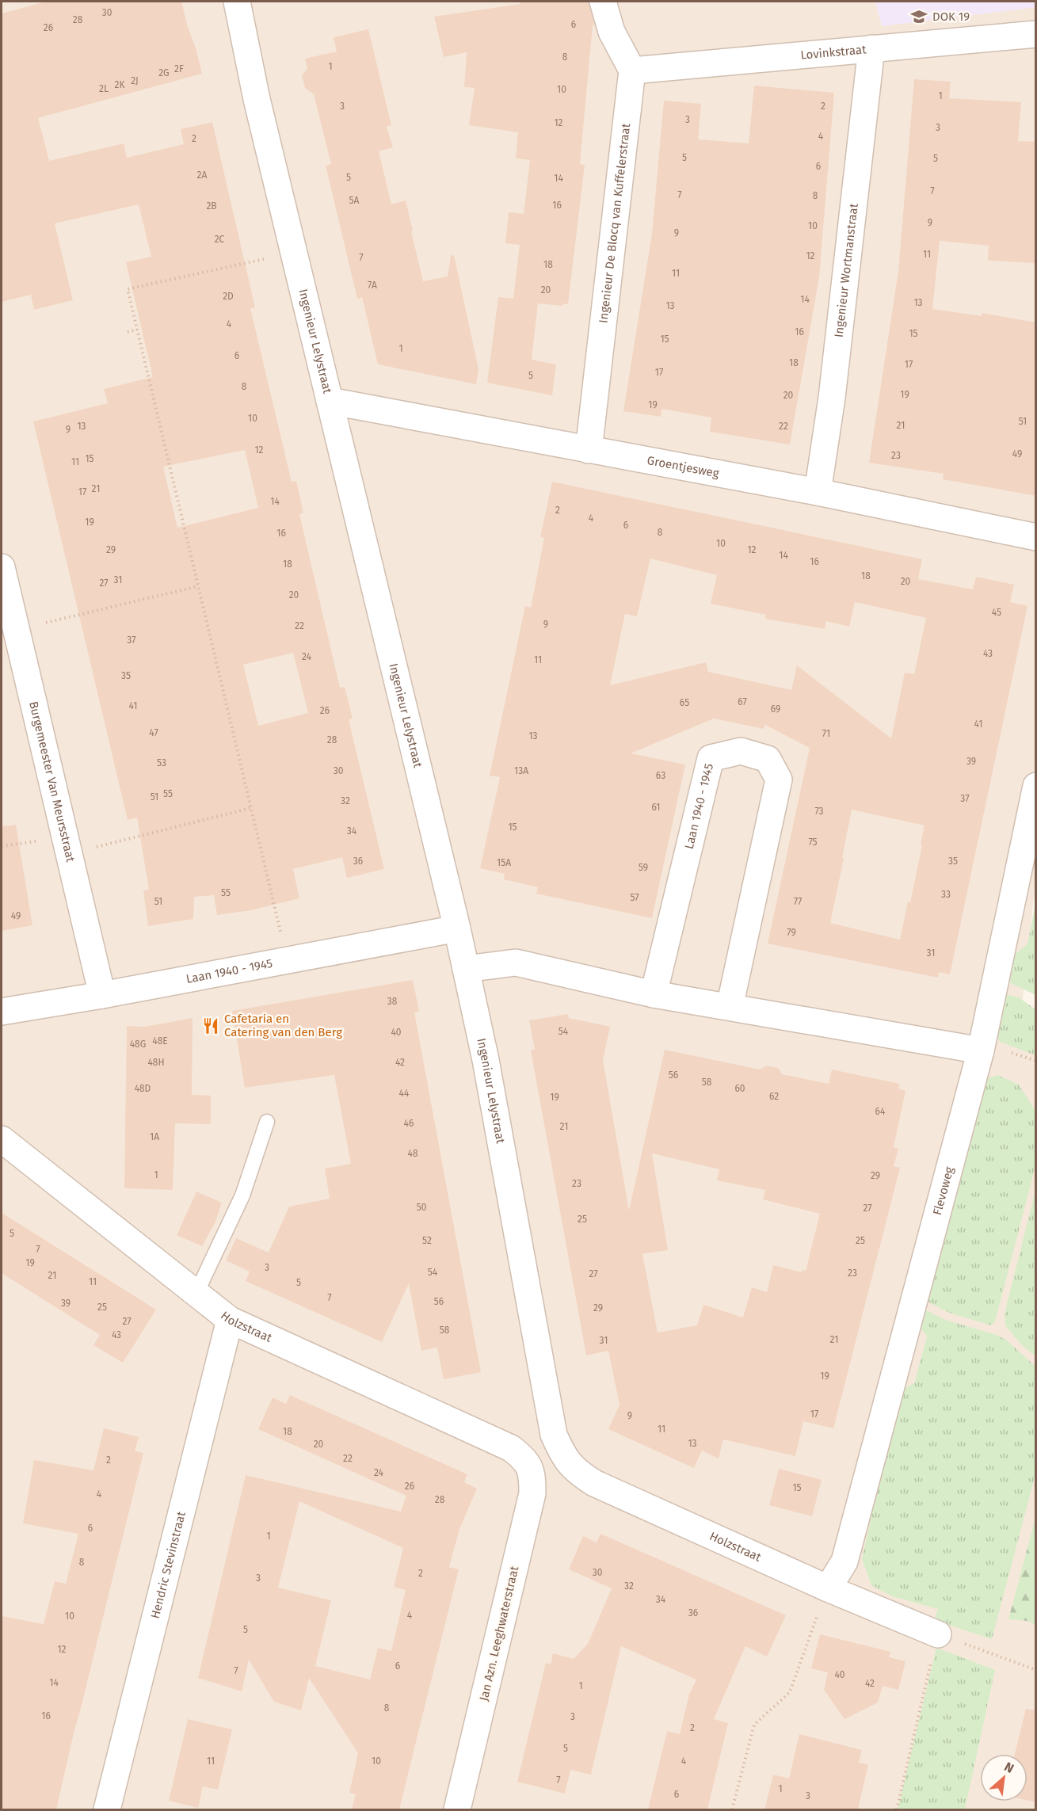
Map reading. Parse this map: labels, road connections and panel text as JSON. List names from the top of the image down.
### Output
{
  "streets": {
    "street": [
      "Lovinkstraat",
      "Ingenieur De Blocq van Kuffelerstraat",
      "Ingenieur Wortmanstraat",
      "Ingenieur Lelystraat",
      "Groentjesweg",
      "Burgemeester Van Meursstraat",
      "Laan 1940 - 1945",
      "Flevoweg",
      "Holzstraat",
      "Hendric Stevinstraat",
      "Jan Azn. Leeghwaterstraat"
    ]
  },
  "crossings": [
    ["Lovinkstraat", "Ingenieur De Blocq van Kuffelerstraat"],
    ["Lovinkstraat", "Ingenieur Wortmanstraat"],
    ["Ingenieur De Blocq van Kuffelerstraat", "Groentjesweg"],
    ["Ingenieur Wortmanstraat", "Groentjesweg"],
    ["Ingenieur Lelystraat", "Groentjesweg"],
    ["Ingenieur Lelystraat", "Laan 1940 - 1945"],
    ["Ingenieur Lelystraat", "Holzstraat"],
    ["Burgemeester Van Meursstraat", "Laan 1940 - 1945"],
    ["Flevoweg", "Holzstraat"],
    ["Holzstraat", "Hendric Stevinstraat"],
    ["Holzstraat", "Jan Azn. Leeghwaterstraat"]
  ],
  "places": {
    "school or university": ["DOK 19"],
    "restaurant": ["Cafetaria en Catering van den Berg"]
  },
  "house_numbers": [
    "30",
    "28",
    "6",
    "26",
    "8",
    "1",
    "2F",
    "2G",
    "2J",
    "2K",
    "2L",
    "10",
    "1",
    "3",
    "2",
    "3",
    "12",
    "3",
    "4",
    "2",
    "5",
    "5",
    "6",
    "2A",
    "5",
    "14",
    "7",
    "7",
    "8",
    "5A",
    "16",
    "2B",
    "9",
    "10",
    "9",
    "2C",
    "11",
    "12",
    "7",
    "18",
    "11",
    "7A",
    "20",
    "2D",
    "14",
    "13",
    "13",
    "4",
    "16",
    "15",
    "15",
    "1",
    "6",
    "18",
    "17",
    "17",
    "5",
    "8",
    "19",
    "20",
    "19",
    "10",
    "51",
    "21",
    "13",
    "22",
    "9",
    "12",
    "49",
    "23",
    "15",
    "11",
    "21",
    "17",
    "14",
    "2",
    "4",
    "19",
    "6",
    "8",
    "16",
    "10",
    "29",
    "12",
    "14",
    "16",
    "18",
    "18",
    "31",
    "20",
    "27",
    "20",
    "45",
    "9",
    "22",
    "37",
    "43",
    "24",
    "11",
    "35",
    "67",
    "65",
    "41",
    "69",
    "26",
    "41",
    "47",
    "71",
    "13",
    "28",
    "39",
    "53",
    "30",
    "13A",
    "63",
    "55",
    "51",
    "37",
    "32",
    "61",
    "73",
    "15",
    "34",
    "75",
    "36",
    "35",
    "15A",
    "59",
    "55",
    "33",
    "57",
    "51",
    "77",
    "49",
    "79",
    "31",
    "38",
    "54",
    "40",
    "48E",
    "48G",
    "48H",
    "42",
    "56",
    "58",
    "48D",
    "60",
    "44",
    "62",
    "19",
    "64",
    "46",
    "21",
    "1A",
    "48",
    "1",
    "29",
    "23",
    "50",
    "27",
    "25",
    "5",
    "52",
    "25",
    "7",
    "19",
    "3",
    "54",
    "23",
    "27",
    "21",
    "11",
    "5",
    "7",
    "56",
    "39",
    "25",
    "29",
    "27",
    "58",
    "43",
    "21",
    "31",
    "19",
    "17",
    "9",
    "11",
    "18",
    "13",
    "20",
    "22",
    "2",
    "24",
    "26",
    "15",
    "4",
    "28",
    "6",
    "1",
    "8",
    "30",
    "2",
    "3",
    "32",
    "34",
    "36",
    "4",
    "10",
    "5",
    "12",
    "6",
    "7",
    "40",
    "14",
    "42",
    "1",
    "8",
    "16",
    "3",
    "2",
    "5",
    "11",
    "10",
    "4",
    "7",
    "1",
    "6",
    "3"
  ],
  "north": "top right"
}
